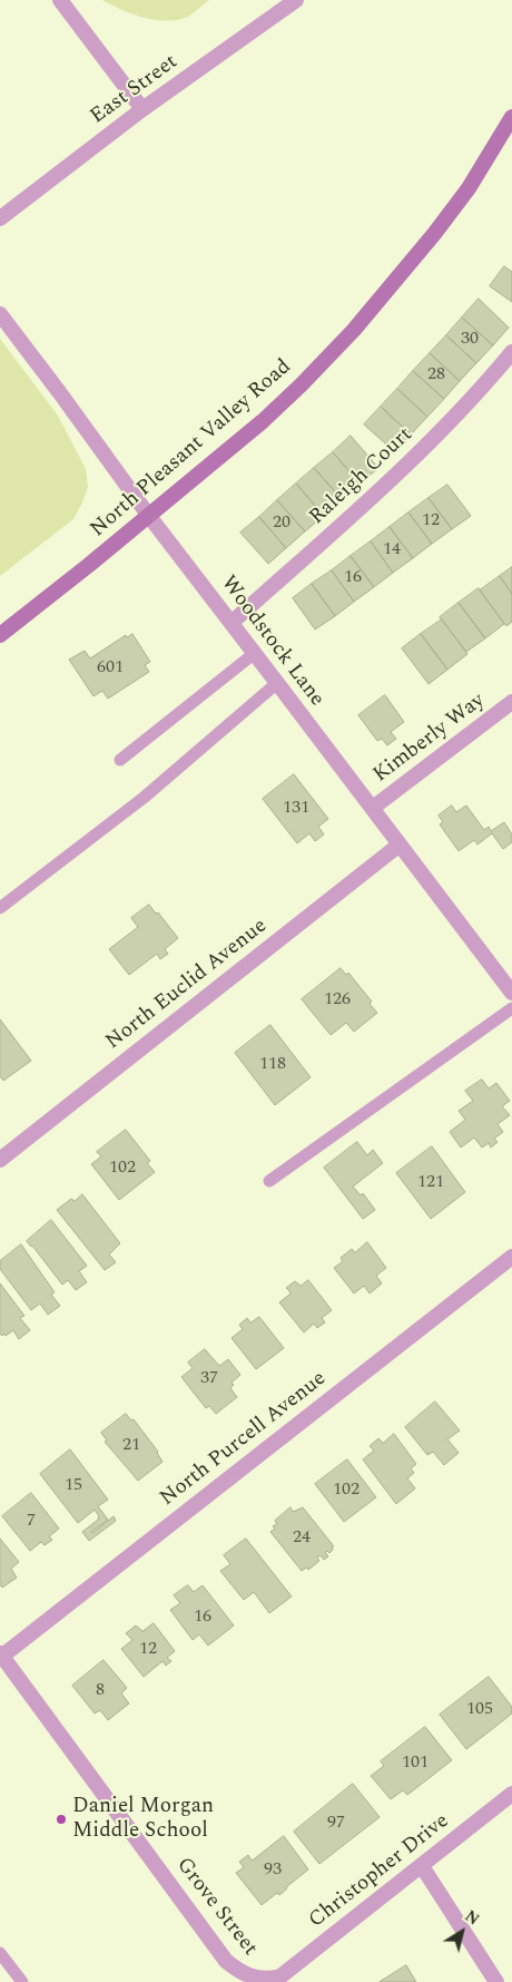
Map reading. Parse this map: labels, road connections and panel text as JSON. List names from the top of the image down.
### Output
{
  "streets": {
    "main road": ["North Pleasant Valley Road"],
    "street": [
      "East Street",
      "Raleigh Court",
      "Woodstock Lane",
      "Kimberly Way",
      "North Euclid Avenue",
      "North Purcell Avenue",
      "Christopher Drive",
      "Grove Street"
    ]
  },
  "crossings": [
    ["North Pleasant Valley Road", "Woodstock Lane"],
    ["Raleigh Court", "Woodstock Lane"],
    ["Woodstock Lane", "Kimberly Way"],
    ["Woodstock Lane", "North Euclid Avenue"],
    ["North Purcell Avenue", "Grove Street"],
    ["Christopher Drive", "Grove Street"]
  ],
  "places": ["Daniel Morgan Middle School"],
  "house_numbers": [
    "30",
    "28",
    "12",
    "20",
    "14",
    "16",
    "601",
    "131",
    "126",
    "118",
    "102",
    "121",
    "37",
    "21",
    "15",
    "102",
    "7",
    "24",
    "16",
    "12",
    "8",
    "105",
    "101",
    "97",
    "93"
  ],
  "north": "top right"
}
